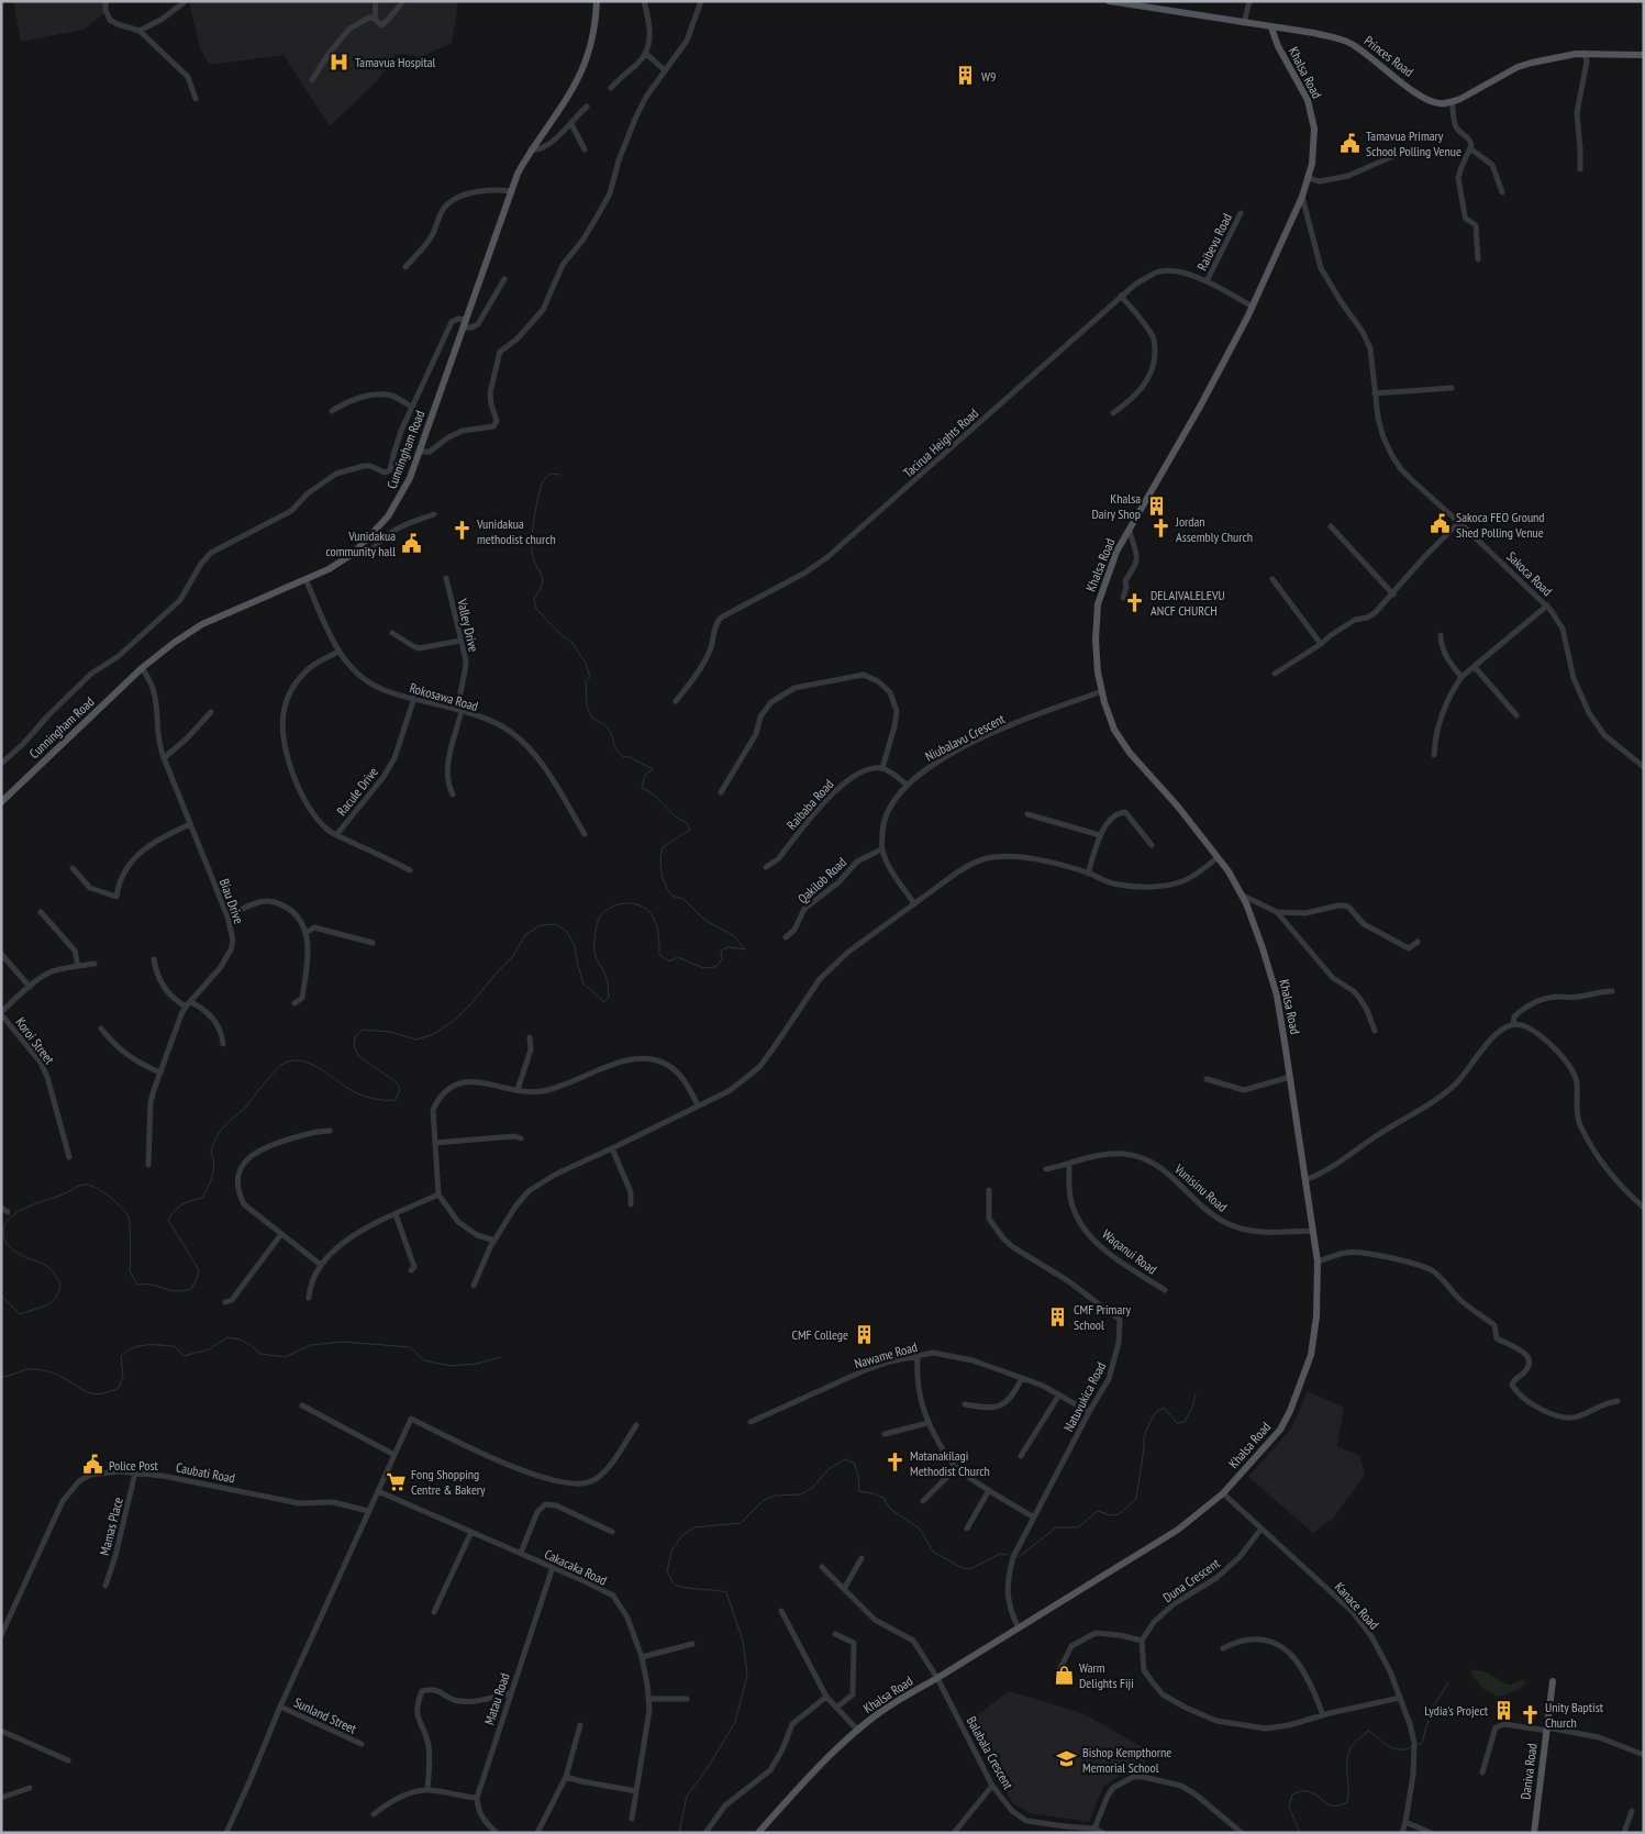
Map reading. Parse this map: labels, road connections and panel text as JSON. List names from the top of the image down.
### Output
{
  "streets": {
    "main road": [
      "Princes Road",
      "Khalsa Road",
      "Cunningham Road",
      "Daniva Road"
    ],
    "street": [
      "Raibevu Road",
      "Tacirua Heights Road",
      "Sakoca Road",
      "Valley Drive",
      "Rokosawa Road",
      "Niubalavu Crescent",
      "Racule Drive",
      "Raibaba Road",
      "Qakilob Road",
      "Biau Drive",
      "Koroi Street",
      "Vunisinu Road",
      "Waqanui Road",
      "Nawame Road",
      "Natuvukica Road",
      "Caubati Road",
      "Mamas Place",
      "Cakacaka Road",
      "Duna Crescent",
      "Kanace Road",
      "Matau Road",
      "Sunland Street",
      "Balabala Crescent"
    ]
  },
  "crossings": [
    ["Princes Road", "Khalsa Road"],
    ["Khalsa Road", "Tacirua Heights Road"],
    ["Khalsa Road", "Sakoca Road"],
    ["Khalsa Road", "Niubalavu Crescent"],
    ["Khalsa Road", "Vunisinu Road"],
    ["Khalsa Road", "Natuvukica Road"],
    ["Khalsa Road", "Kanace Road"],
    ["Khalsa Road", "Balabala Crescent"],
    ["Raibevu Road", "Tacirua Heights Road"],
    ["Cunningham Road", "Rokosawa Road"],
    ["Cunningham Road", "Biau Drive"],
    ["Valley Drive", "Rokosawa Road"],
    ["Rokosawa Road", "Racule Drive"],
    ["Niubalavu Crescent", "Qakilob Road"],
    ["Vunisinu Road", "Waqanui Road"],
    ["Nawame Road", "Natuvukica Road"],
    ["Caubati Road", "Mamas Place"],
    ["Cakacaka Road", "Matau Road"],
    ["Duna Crescent", "Kanace Road"]
  ],
  "places": {
    "hospital": ["Tamavua Hospital"],
    "building": [
      "W9",
      "Khalsa Dairy Shop",
      "CMF Primary School",
      "CMF College",
      "Lydia's Project"
    ],
    "public building": [
      "Tamavua Primary School Polling Venue",
      "Sakoca FEO Ground Shed Polling Venue",
      "Vunidakua community hall",
      "Police Post"
    ],
    "church": [
      "Jordan Assembly Church",
      "Vunidakua methodist church",
      "DELAIVALELEVU ANCF CHURCH",
      "Matanakilagi Methodist Church",
      "Unity Baptist Church"
    ],
    "supermarket": ["Fong Shopping Centre & Bakery"],
    "shop": ["Warm Delights Fiji"],
    "school or university": ["Bishop Kempthorne Memorial School"]
  }
}
